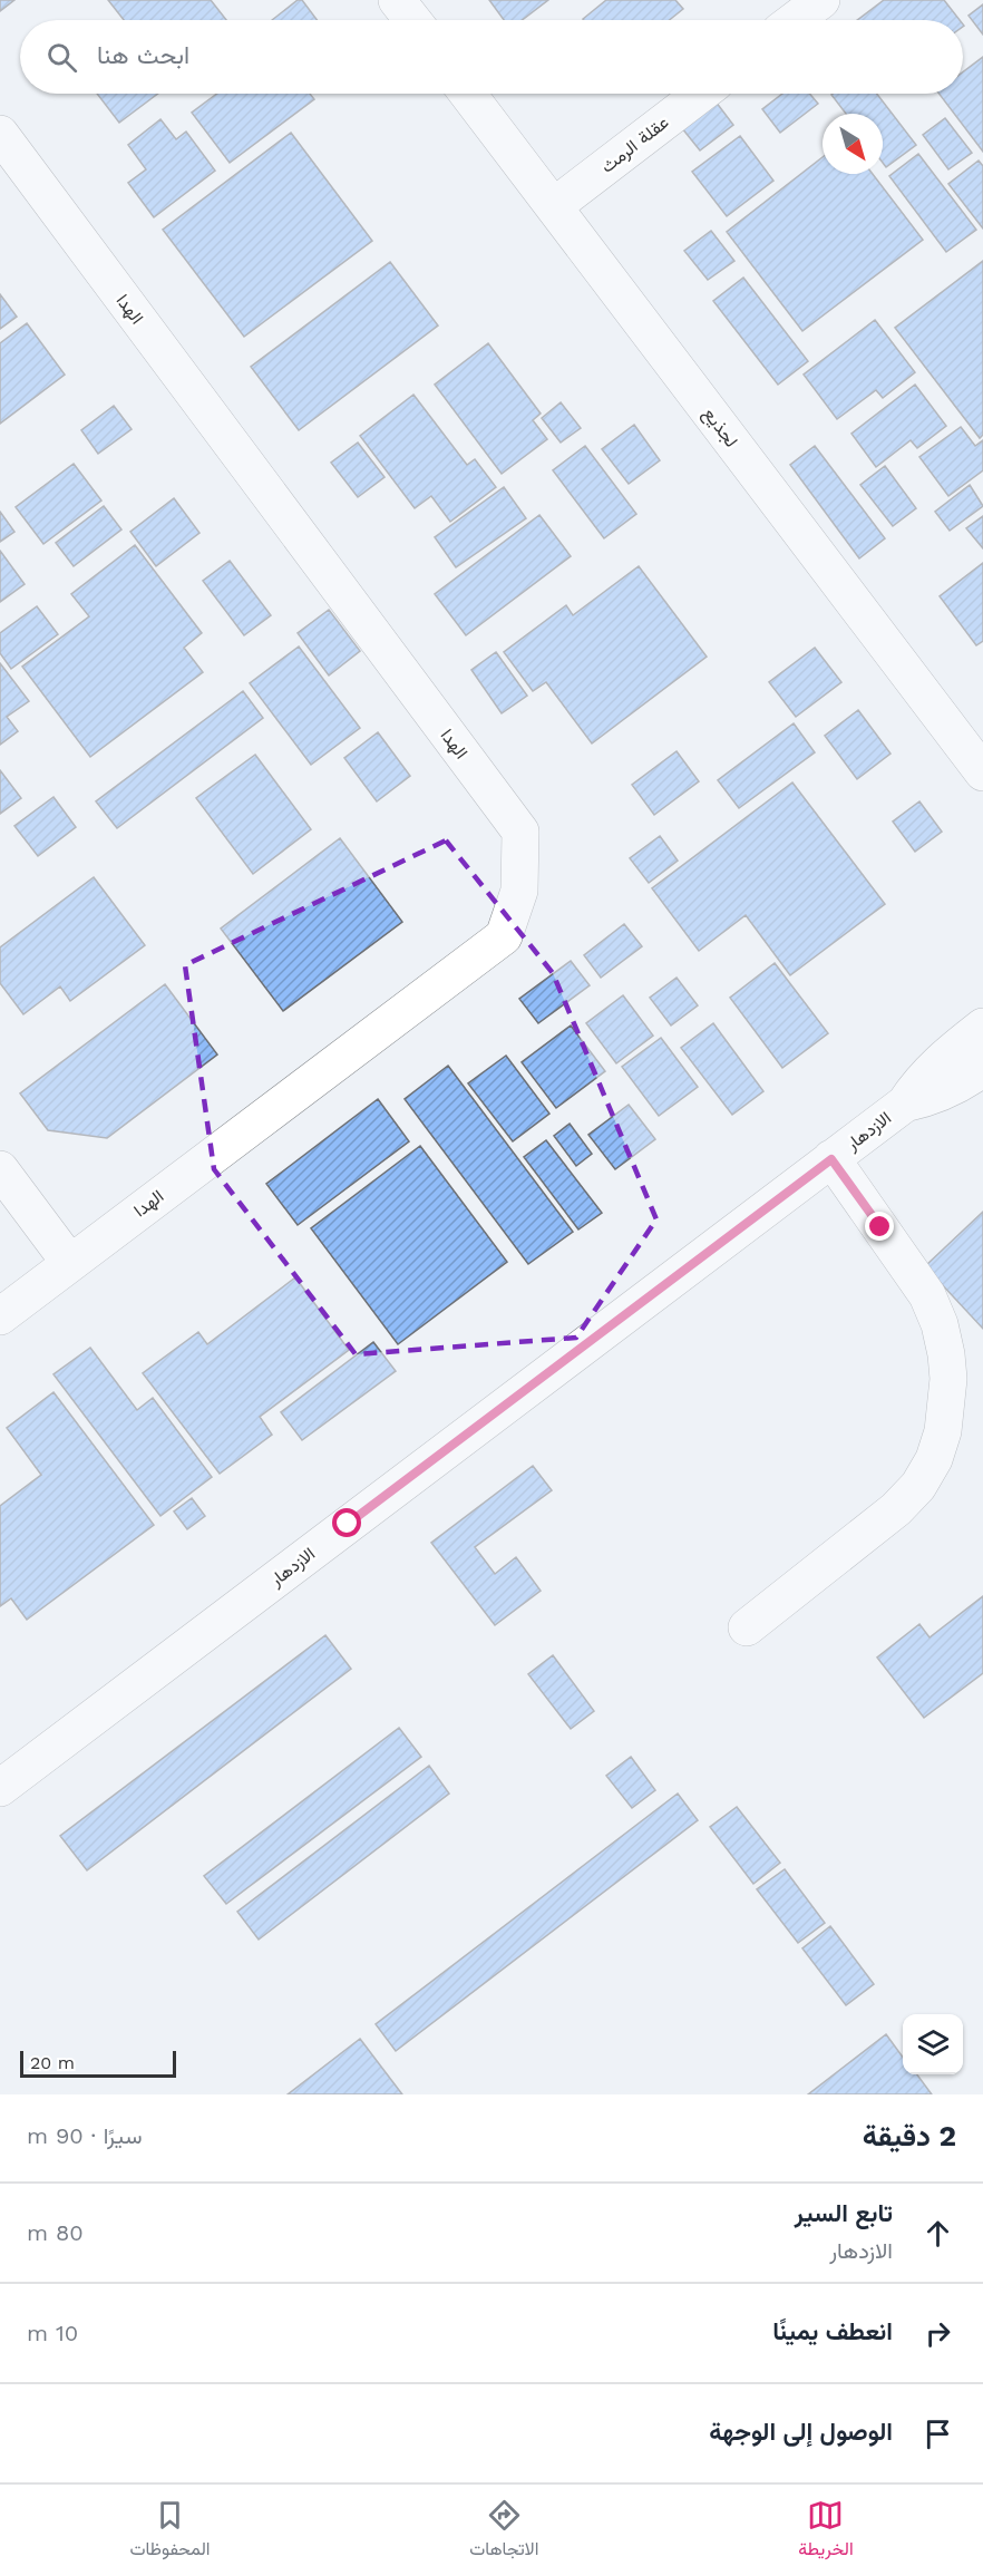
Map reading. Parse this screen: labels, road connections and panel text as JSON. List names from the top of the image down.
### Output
{
  "streets": {
    "street": [
      "عقلة الرمث",
      "الهدا",
      "لجذيع",
      "الازدهار"
    ]
  },
  "crossings": [
    ["عقلة الرمث", "لجذيع"]
  ],
  "scale_bar": "20 m",
  "north": "bottom right",
  "page": {
    "search": "ابحث هنا",
    "scale": "20 m",
    "heading": ["2 دقيقة", "سيرًا · 90 m"],
    "list": [
      ["تابع السير", "الازدهار", "80 m"],
      ["انعطف يمينًا", "10 m"],
      "الوصول إلى الوجهة"
    ],
    "nav": ["الخريطة", "الاتجاهات", "المحفوظات"]
  }
}
